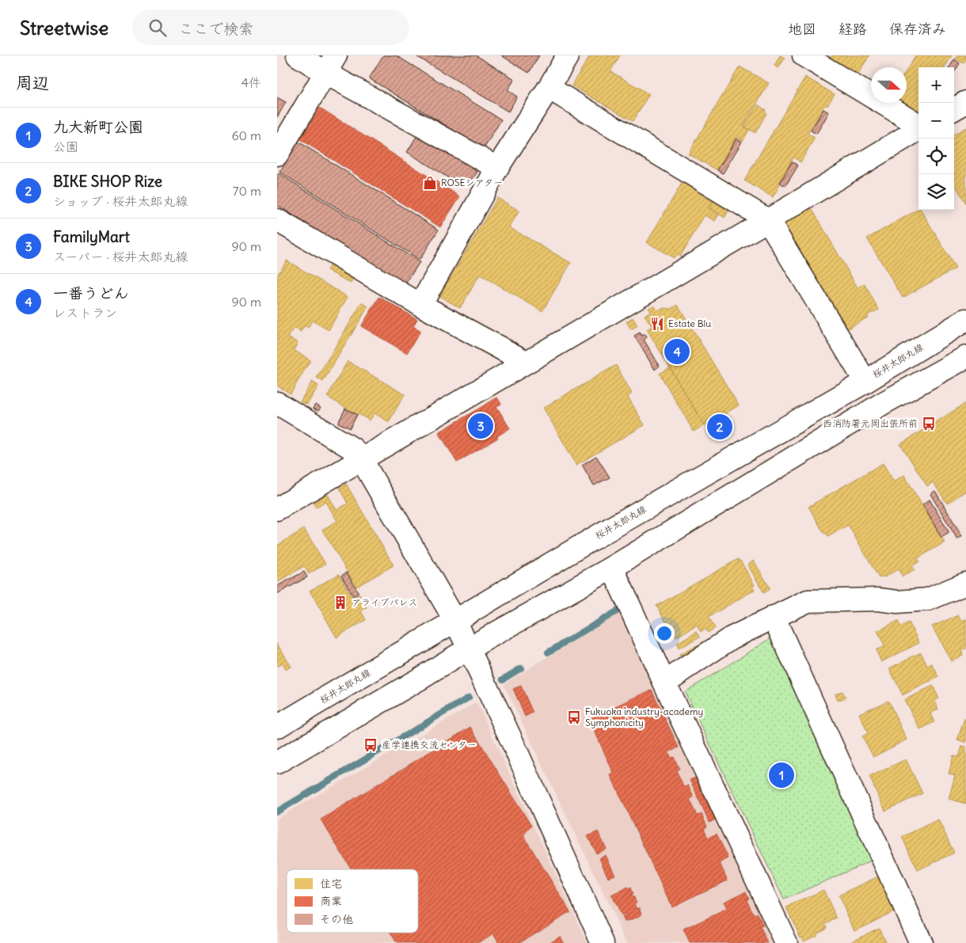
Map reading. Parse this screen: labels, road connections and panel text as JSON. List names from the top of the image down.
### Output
{
  "streets": {
    "street": ["桜井太郎丸線"]
  },
  "places": {
    "shop": ["ROSEシアター"],
    "restaurant": ["Estate Blu"],
    "bus stop": ["西消防署元岡出張所前", "Fukuoka industry-academy Symphonicity", "産学連携交流センター"],
    "building": ["アライブパレス"]
  },
  "legend": ["住宅", "商業", "その他"],
  "north": "right",
  "page": {
    "header": "Streetwise",
    "search": "ここで検索",
    "nav": ["地図", "経路", "保存済み"],
    "heading": ["周辺", "4件"],
    "map_buttons": ["+", "−"],
    "list": [
      {
        "mark": "1",
        "name": "九大新町公園",
        "note": "公園",
        "value": "60 m"
      },
      {
        "mark": "2",
        "name": "BIKE SHOP Rize",
        "note": "ショップ · 桜井太郎丸線",
        "value": "70 m"
      },
      {
        "mark": "3",
        "name": "FamilyMart",
        "note": "スーパー · 桜井太郎丸線",
        "value": "90 m"
      },
      {
        "mark": "4",
        "name": "一番うどん",
        "note": "レストラン",
        "value": "90 m"
      }
    ],
    "pins": [
      "4",
      "3",
      "2",
      "1"
    ]
  }
}
